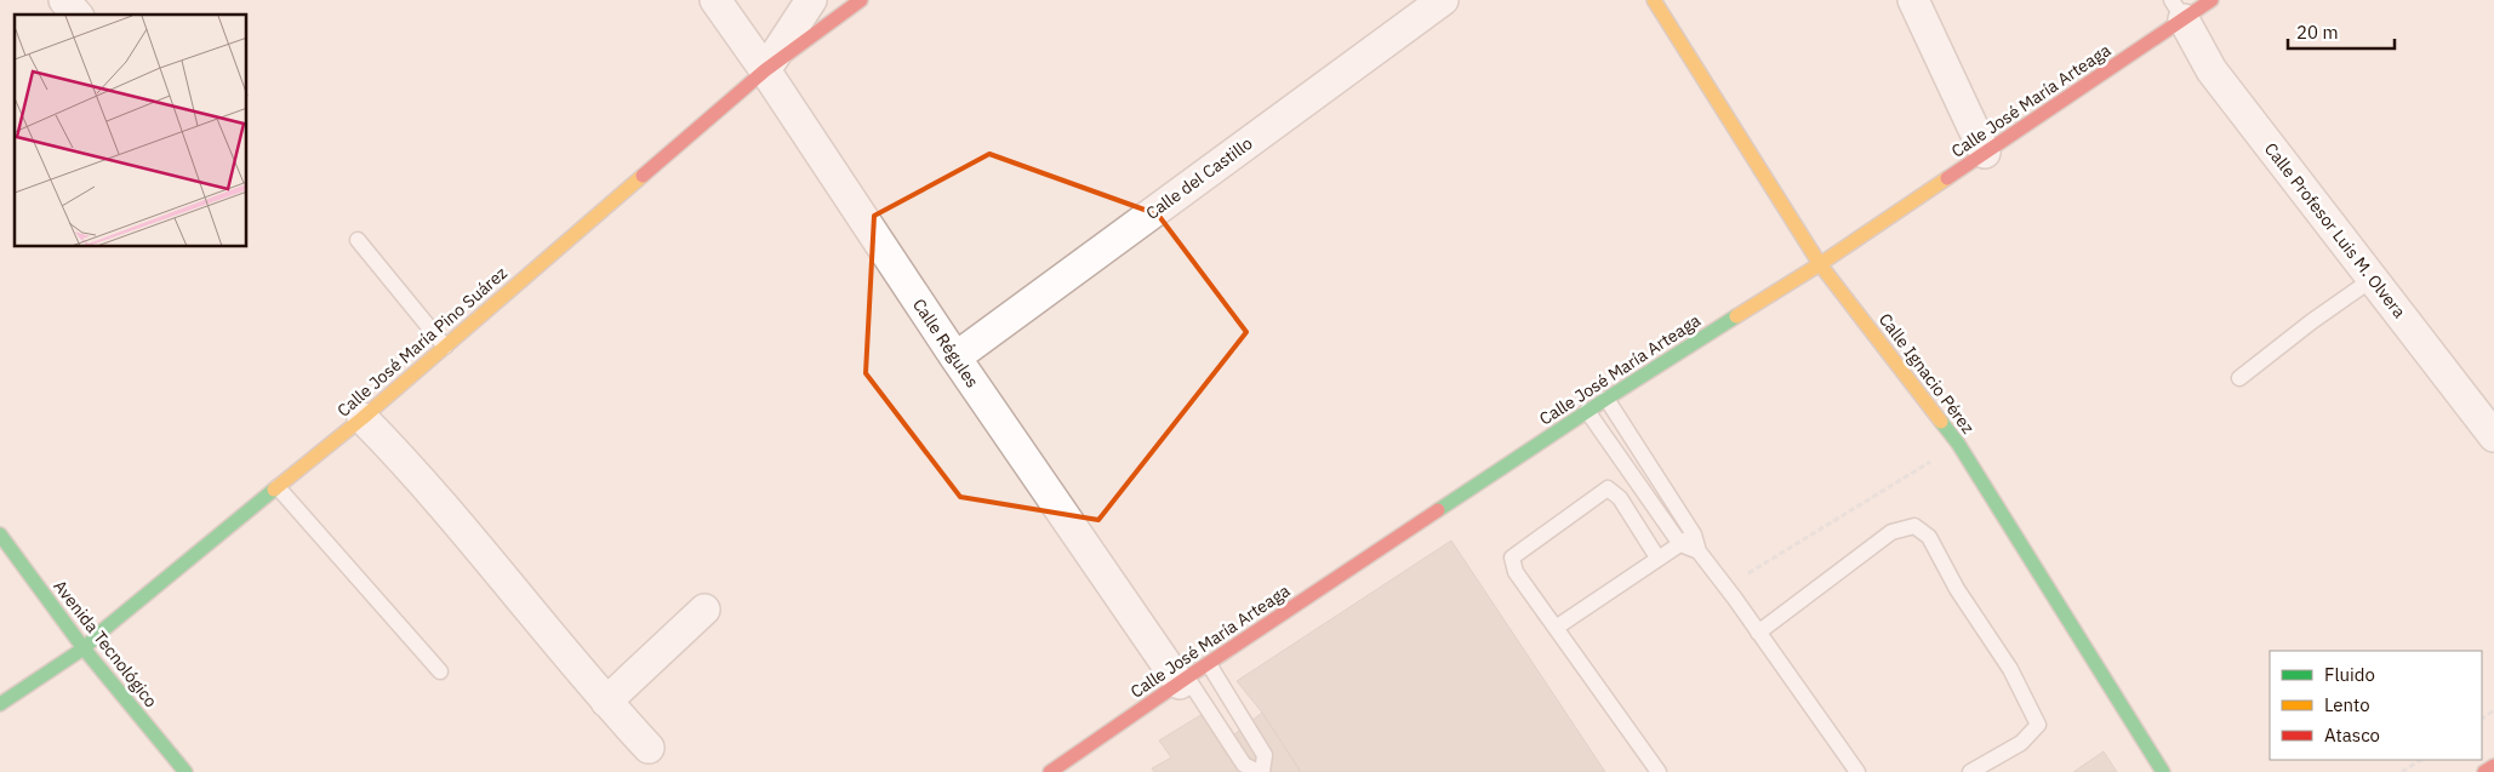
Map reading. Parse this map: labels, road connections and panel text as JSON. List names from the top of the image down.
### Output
{
  "streets": {
    "street": [
      "Calle José María Arteaga",
      "Calle del Castillo",
      "Calle Profesor Luis M. Olvera",
      "Calle José María Pino Suárez",
      "Calle Régules",
      "Calle Ignacio Pérez",
      "Avenida Tecnológico"
    ]
  },
  "crossings": [
    ["Calle José María Arteaga", "Calle Profesor Luis M. Olvera"],
    ["Calle José María Arteaga", "Calle Régules"],
    ["Calle José María Arteaga", "Calle Ignacio Pérez"],
    ["Calle del Castillo", "Calle Régules"],
    ["Calle José María Pino Suárez", "Calle Régules"],
    ["Calle José María Pino Suárez", "Avenida Tecnológico"]
  ],
  "legend": ["Fluido", "Lento", "Atasco"],
  "scale_bar": "20 m"
}
